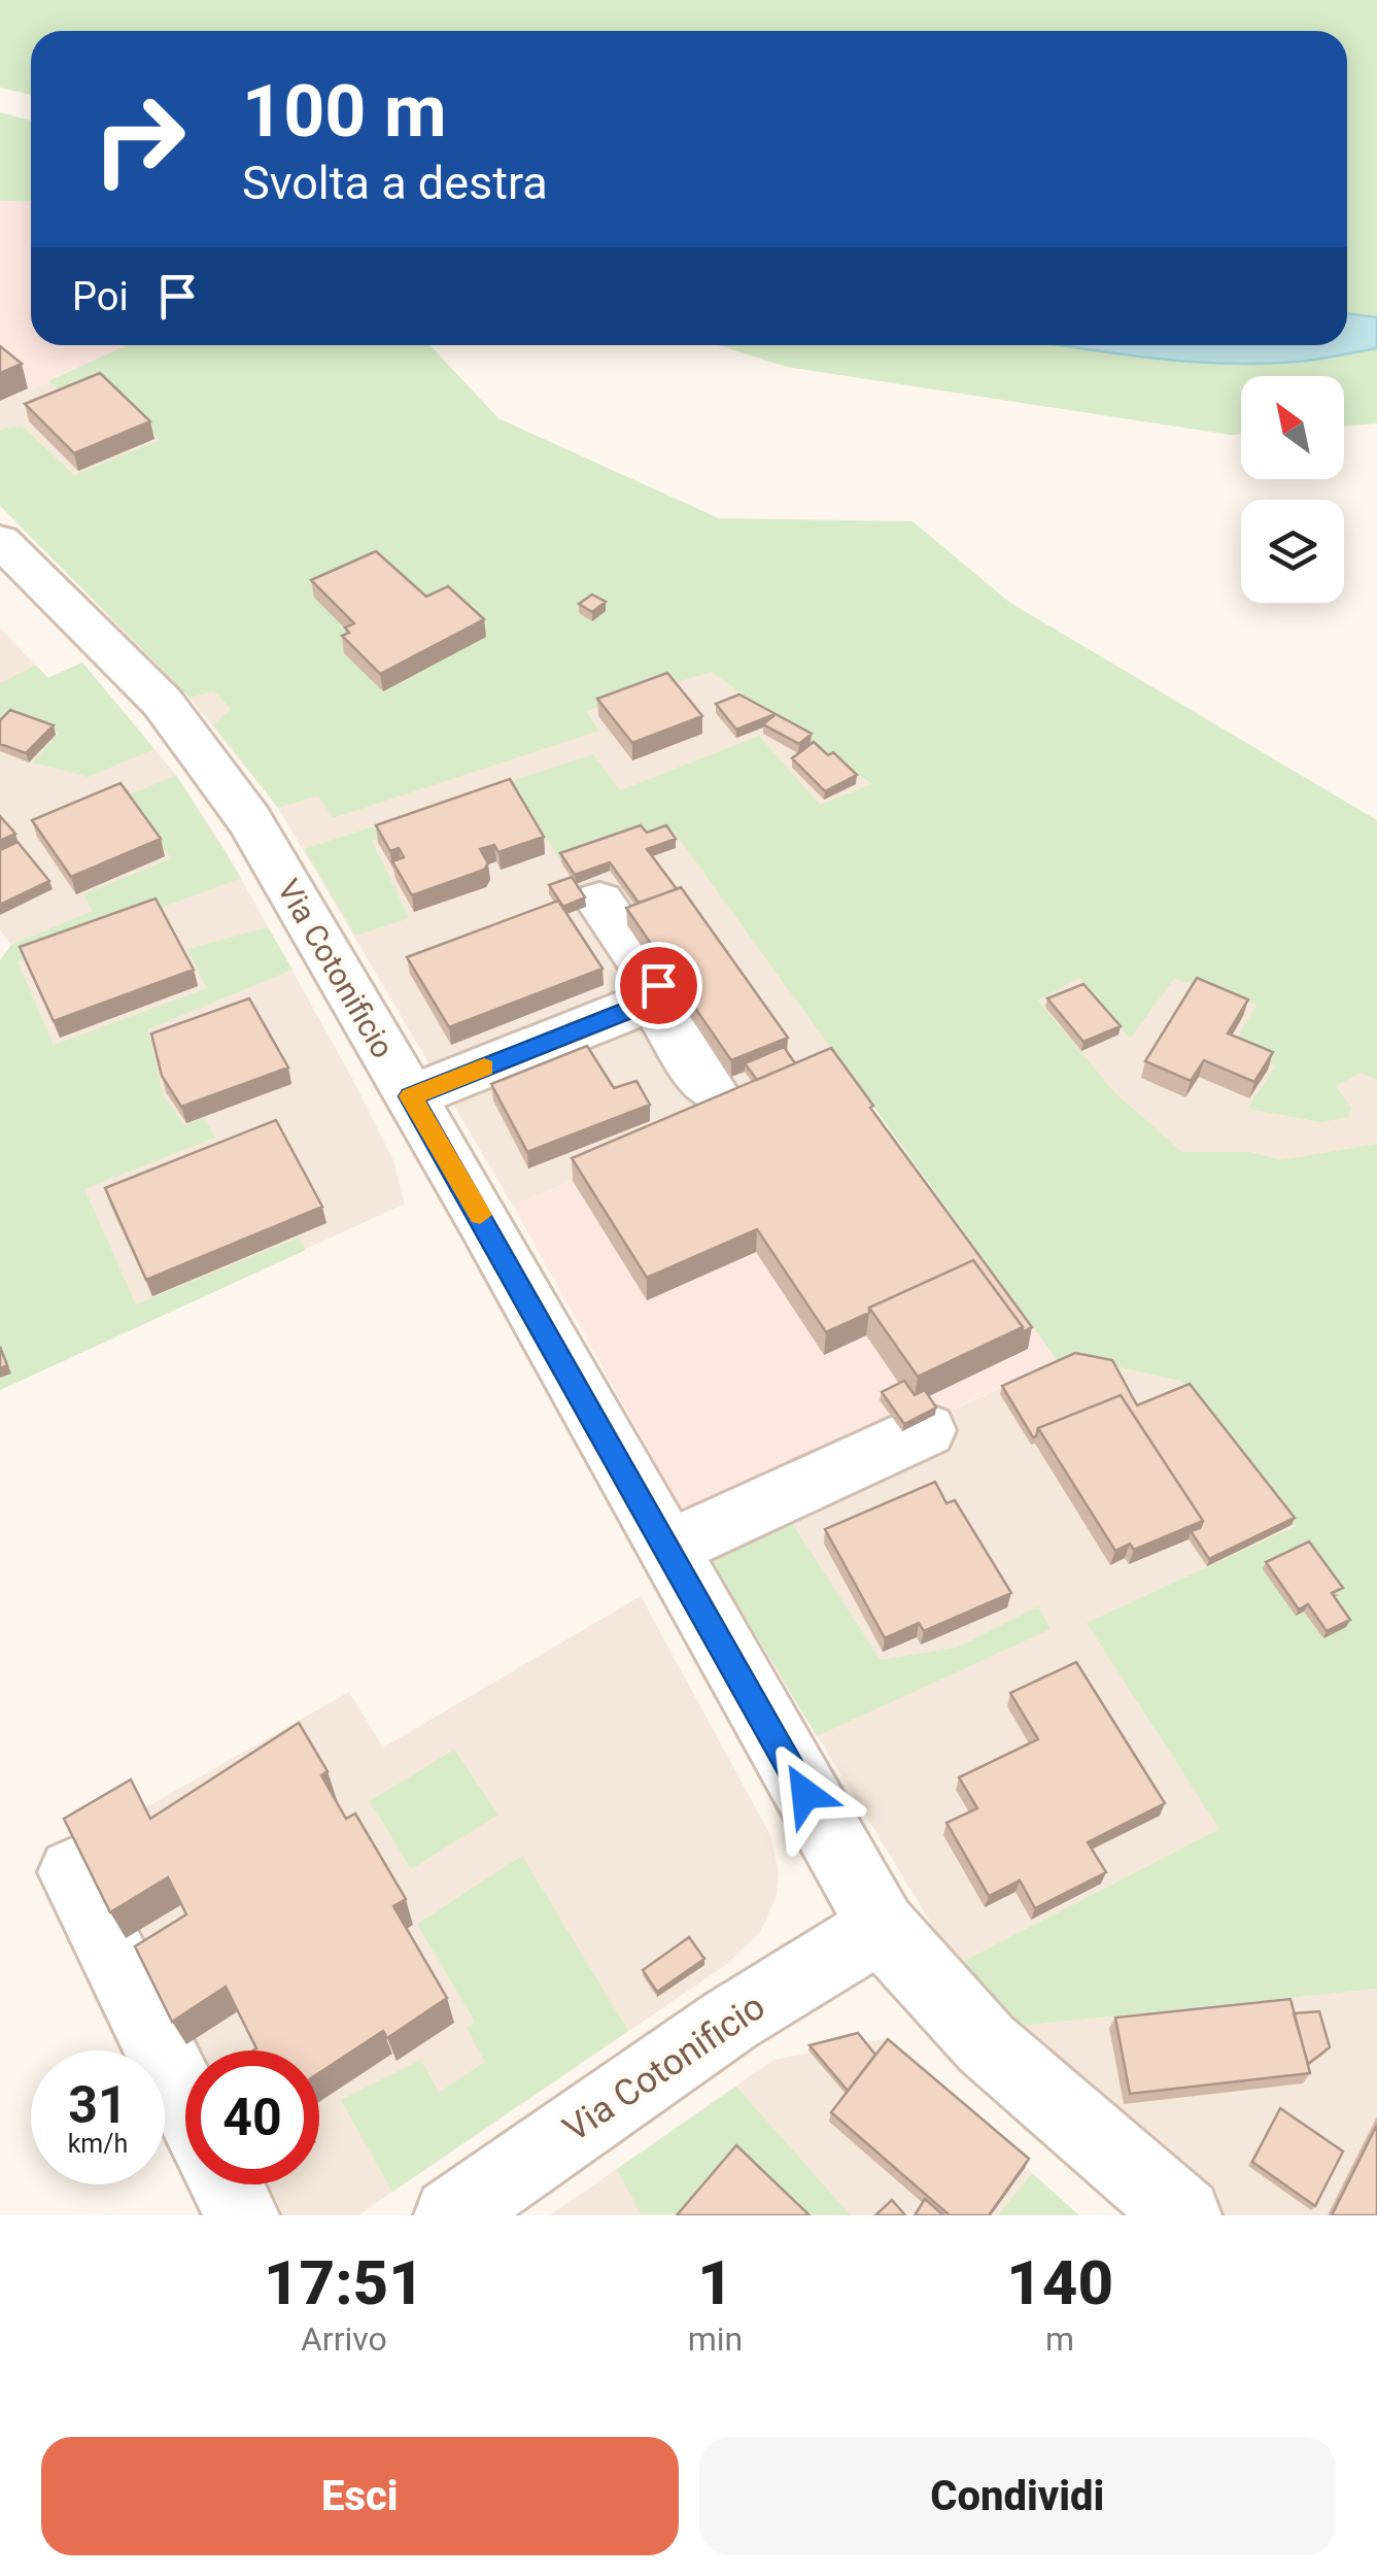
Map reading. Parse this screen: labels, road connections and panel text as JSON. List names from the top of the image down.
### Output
{
  "streets": {
    "street": ["Via Cotonificio"]
  },
  "north": "top left",
  "page": {
    "turn": ["100 m", "Svolta a destra"],
    "then": "Poi",
    "speed": "31 km/h",
    "limit": "40",
    "eta": [
      "17:51",
      "Arrivo",
      "1",
      "min",
      "140",
      "m"
    ],
    "buttons": ["Esci", "Condividi"]
  }
}
